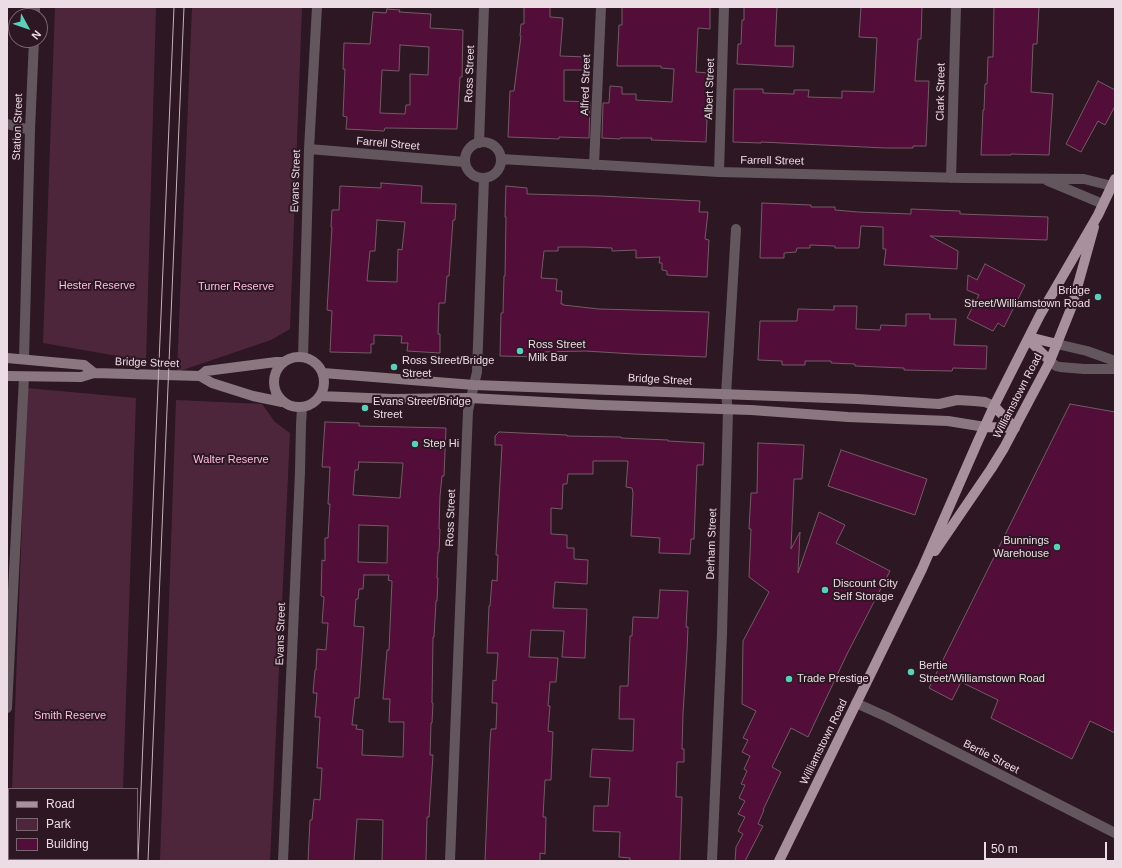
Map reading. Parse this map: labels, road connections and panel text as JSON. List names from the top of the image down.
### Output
{
  "streets": {
    "main road": ["Williamstown Road"],
    "street": [
      "Ross Street",
      "Alfred Street",
      "Albert Street",
      "Clark Street",
      "Station Street",
      "Farrell Street",
      "Evans Street",
      "Bridge Street",
      "Derham Street",
      "Bertie Street"
    ]
  },
  "crossings": [
    ["Ross Street", "Farrell Street"],
    ["Ross Street", "Bridge Street"],
    ["Alfred Street", "Farrell Street"],
    ["Albert Street", "Farrell Street"],
    ["Clark Street", "Farrell Street"],
    ["Station Street", "Bridge Street"],
    ["Farrell Street", "Evans Street"],
    ["Farrell Street", "Williamstown Road"],
    ["Evans Street", "Bridge Street"],
    ["Bridge Street", "Williamstown Road"],
    ["Bridge Street", "Derham Street"],
    ["Williamstown Road", "Bertie Street"]
  ],
  "parks": [
    "Hester Reserve",
    "Turner Reserve",
    "Walter Reserve",
    "Smith Reserve"
  ],
  "places": [
    "Bridge Street/Williamstown Road",
    "Ross Street Milk Bar",
    "Ross Street/Bridge Street",
    "Evans Street/Bridge Street",
    "Step Hi",
    "Bunnings Warehouse",
    "Discount City Self Storage",
    "Bertie Street/Williamstown Road",
    "Trade Prestige"
  ],
  "legend": ["Road", "Park", "Building"],
  "scale_bar": "50 m",
  "north": "bottom right"
}
